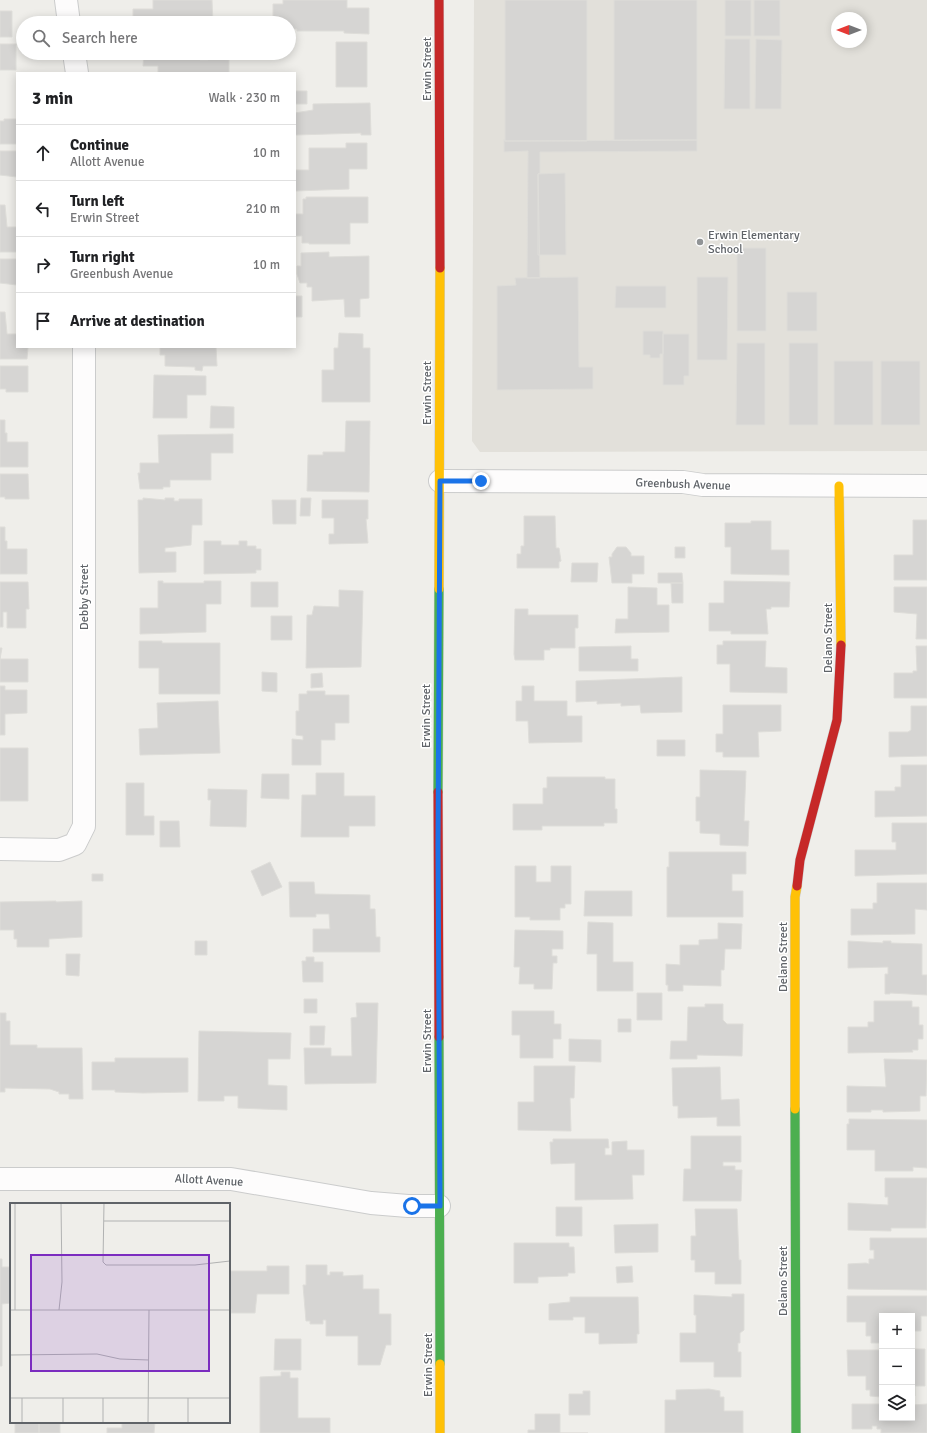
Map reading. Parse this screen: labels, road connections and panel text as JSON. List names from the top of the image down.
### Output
{
  "streets": {
    "street": [
      "Erwin Street",
      "Greenbush Avenue",
      "Debby Street",
      "Delano Street",
      "Allott Avenue"
    ]
  },
  "crossings": [
    ["Erwin Street", "Greenbush Avenue"],
    ["Erwin Street", "Allott Avenue"],
    ["Greenbush Avenue", "Delano Street"]
  ],
  "places": ["Erwin Elementary School"],
  "north": "left",
  "page": {
    "search": "Search here",
    "heading": ["3 min", "Walk · 230 m"],
    "list": [
      ["Continue", "Allott Avenue", "10 m"],
      ["Turn left", "Erwin Street", "210 m"],
      ["Turn right", "Greenbush Avenue", "10 m"],
      "Arrive at destination"
    ],
    "map_buttons": ["+", "−"]
  }
}
